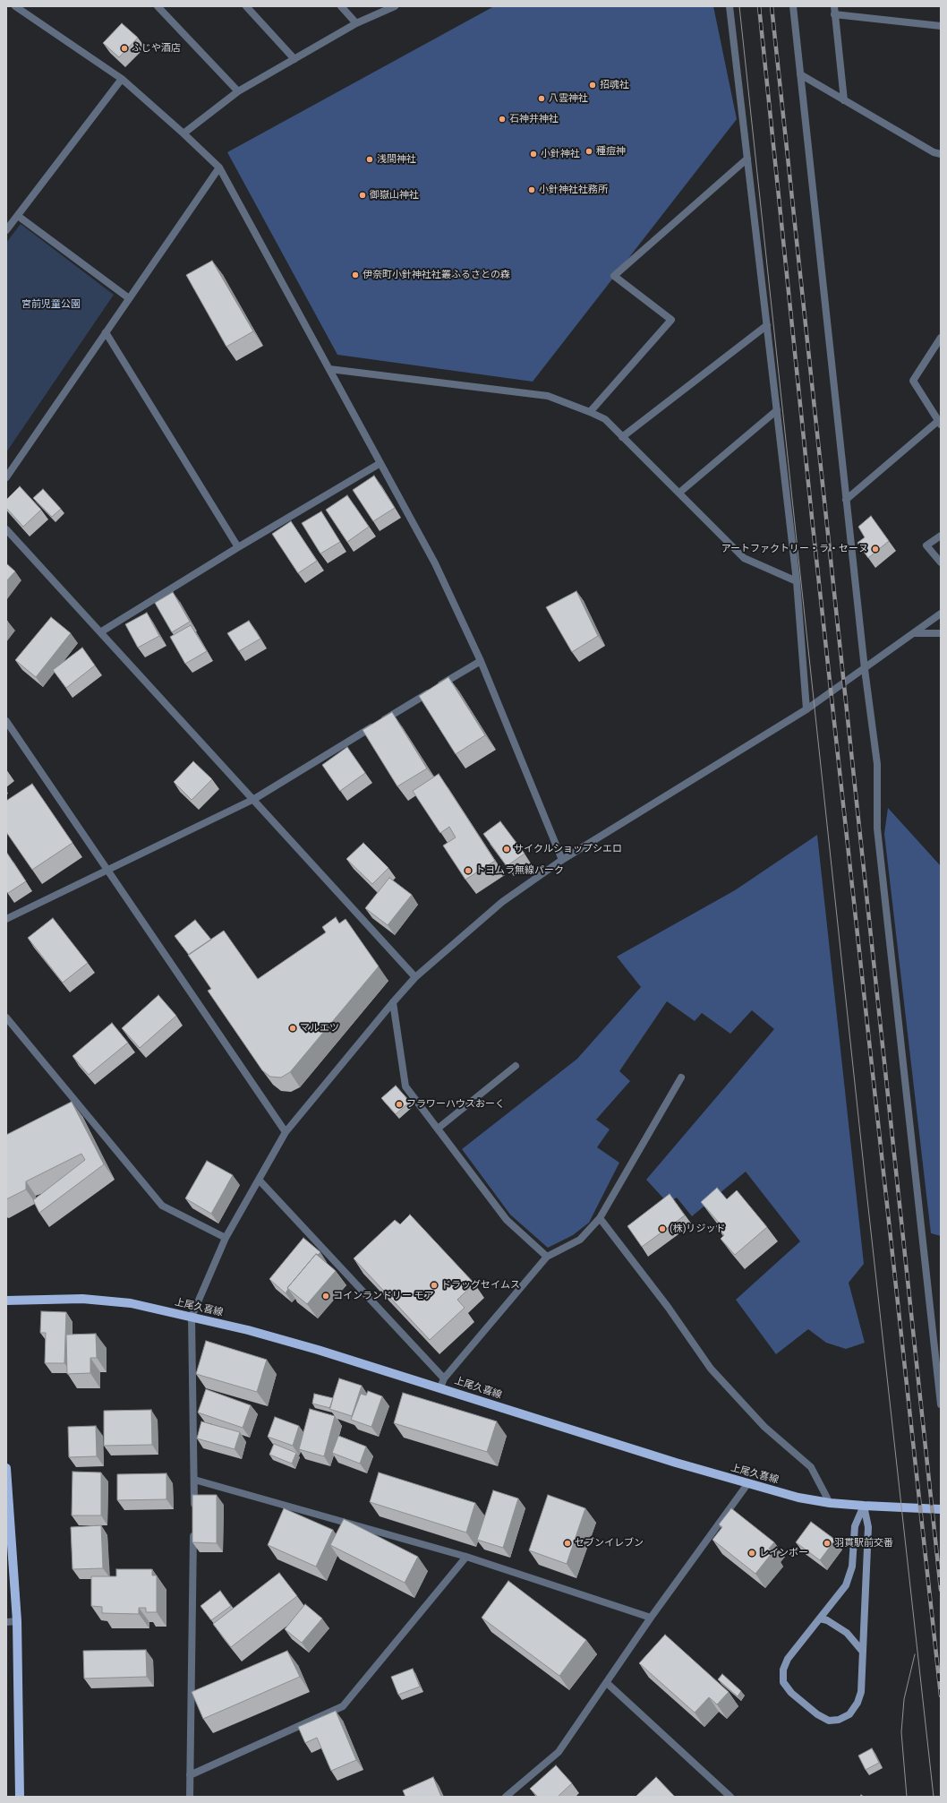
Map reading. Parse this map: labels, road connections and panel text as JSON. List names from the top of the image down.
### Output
{
  "streets": {
    "main road": ["上尾久喜線"]
  },
  "parks": ["宮前児童公園"],
  "places": [
    "ふじや酒店",
    "招魂社",
    "八雲神社",
    "石神井神社",
    "種痘神",
    "小針神社",
    "浅間神社",
    "小針神社社務所",
    "御嶽山神社",
    "伊奈町小針神社社叢ふるさとの森",
    "アートファクトリー・ラ・セーヌ",
    "サイクルショップシエロ",
    "トヨムラ無線パーク",
    "マルエツ",
    "フラワーハウスおーく",
    "(株)リジッド",
    "ドラッグセイムス",
    "コインランドリー モア",
    "セブンイレブン",
    "羽貫駅前交番",
    "レインボー"
  ]
}
